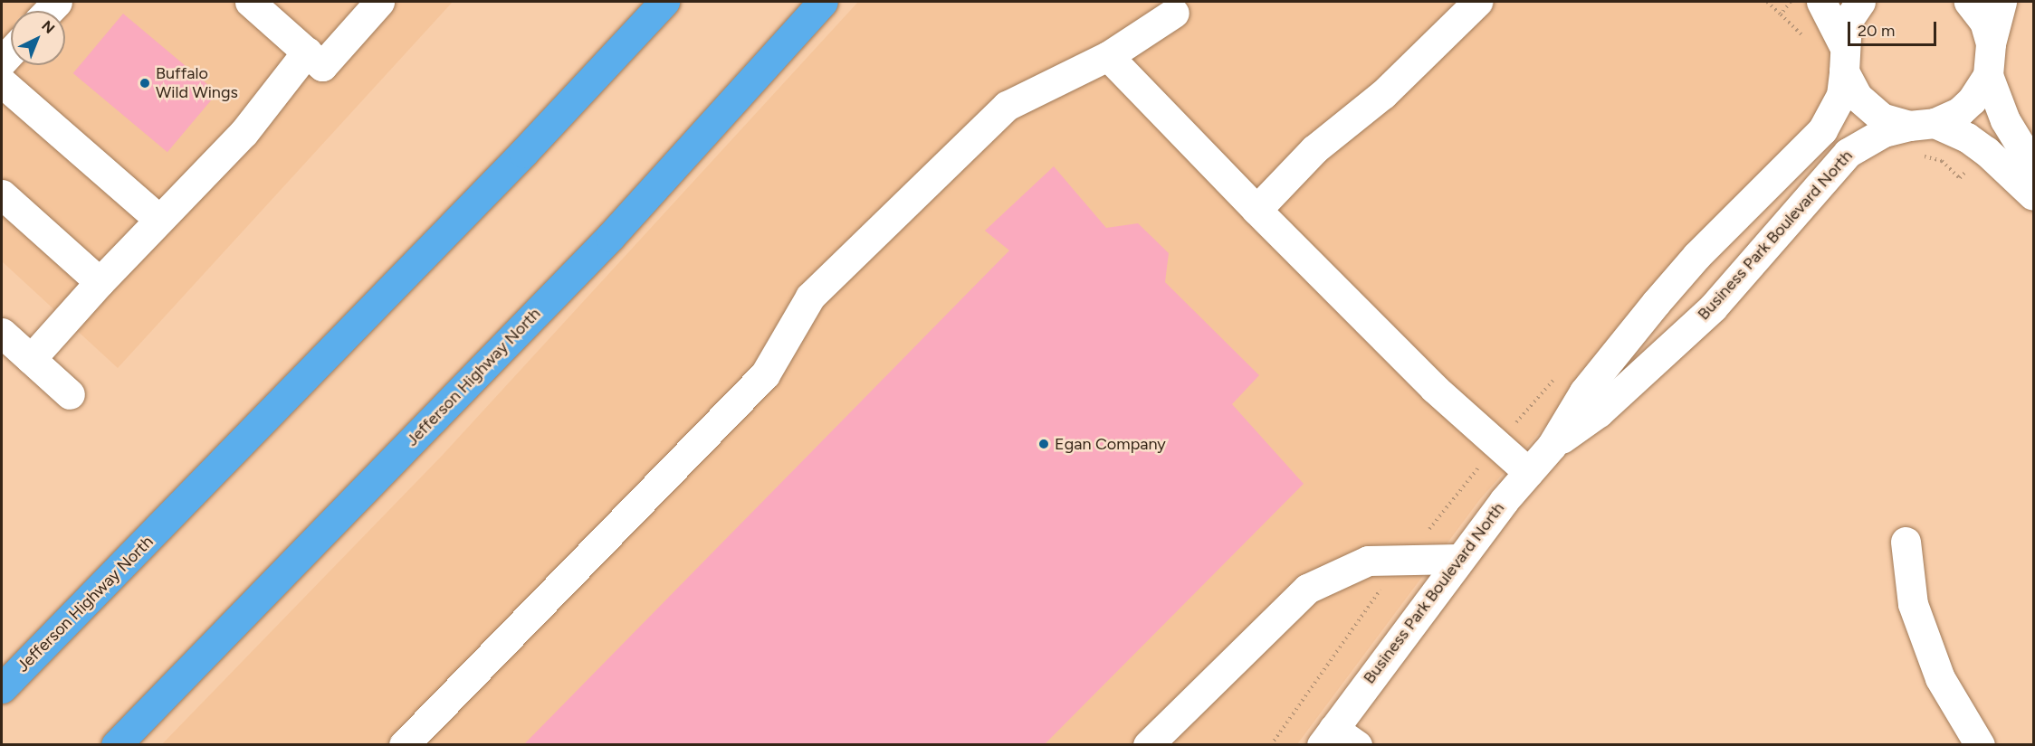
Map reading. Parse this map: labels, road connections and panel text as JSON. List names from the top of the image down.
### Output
{
  "streets": {
    "highway": ["Jefferson Highway North"],
    "street": ["Business Park Boulevard North"]
  },
  "places": ["Buffalo Wild Wings", "Egan Company"],
  "scale_bar": "20 m",
  "north": "top right"
}
